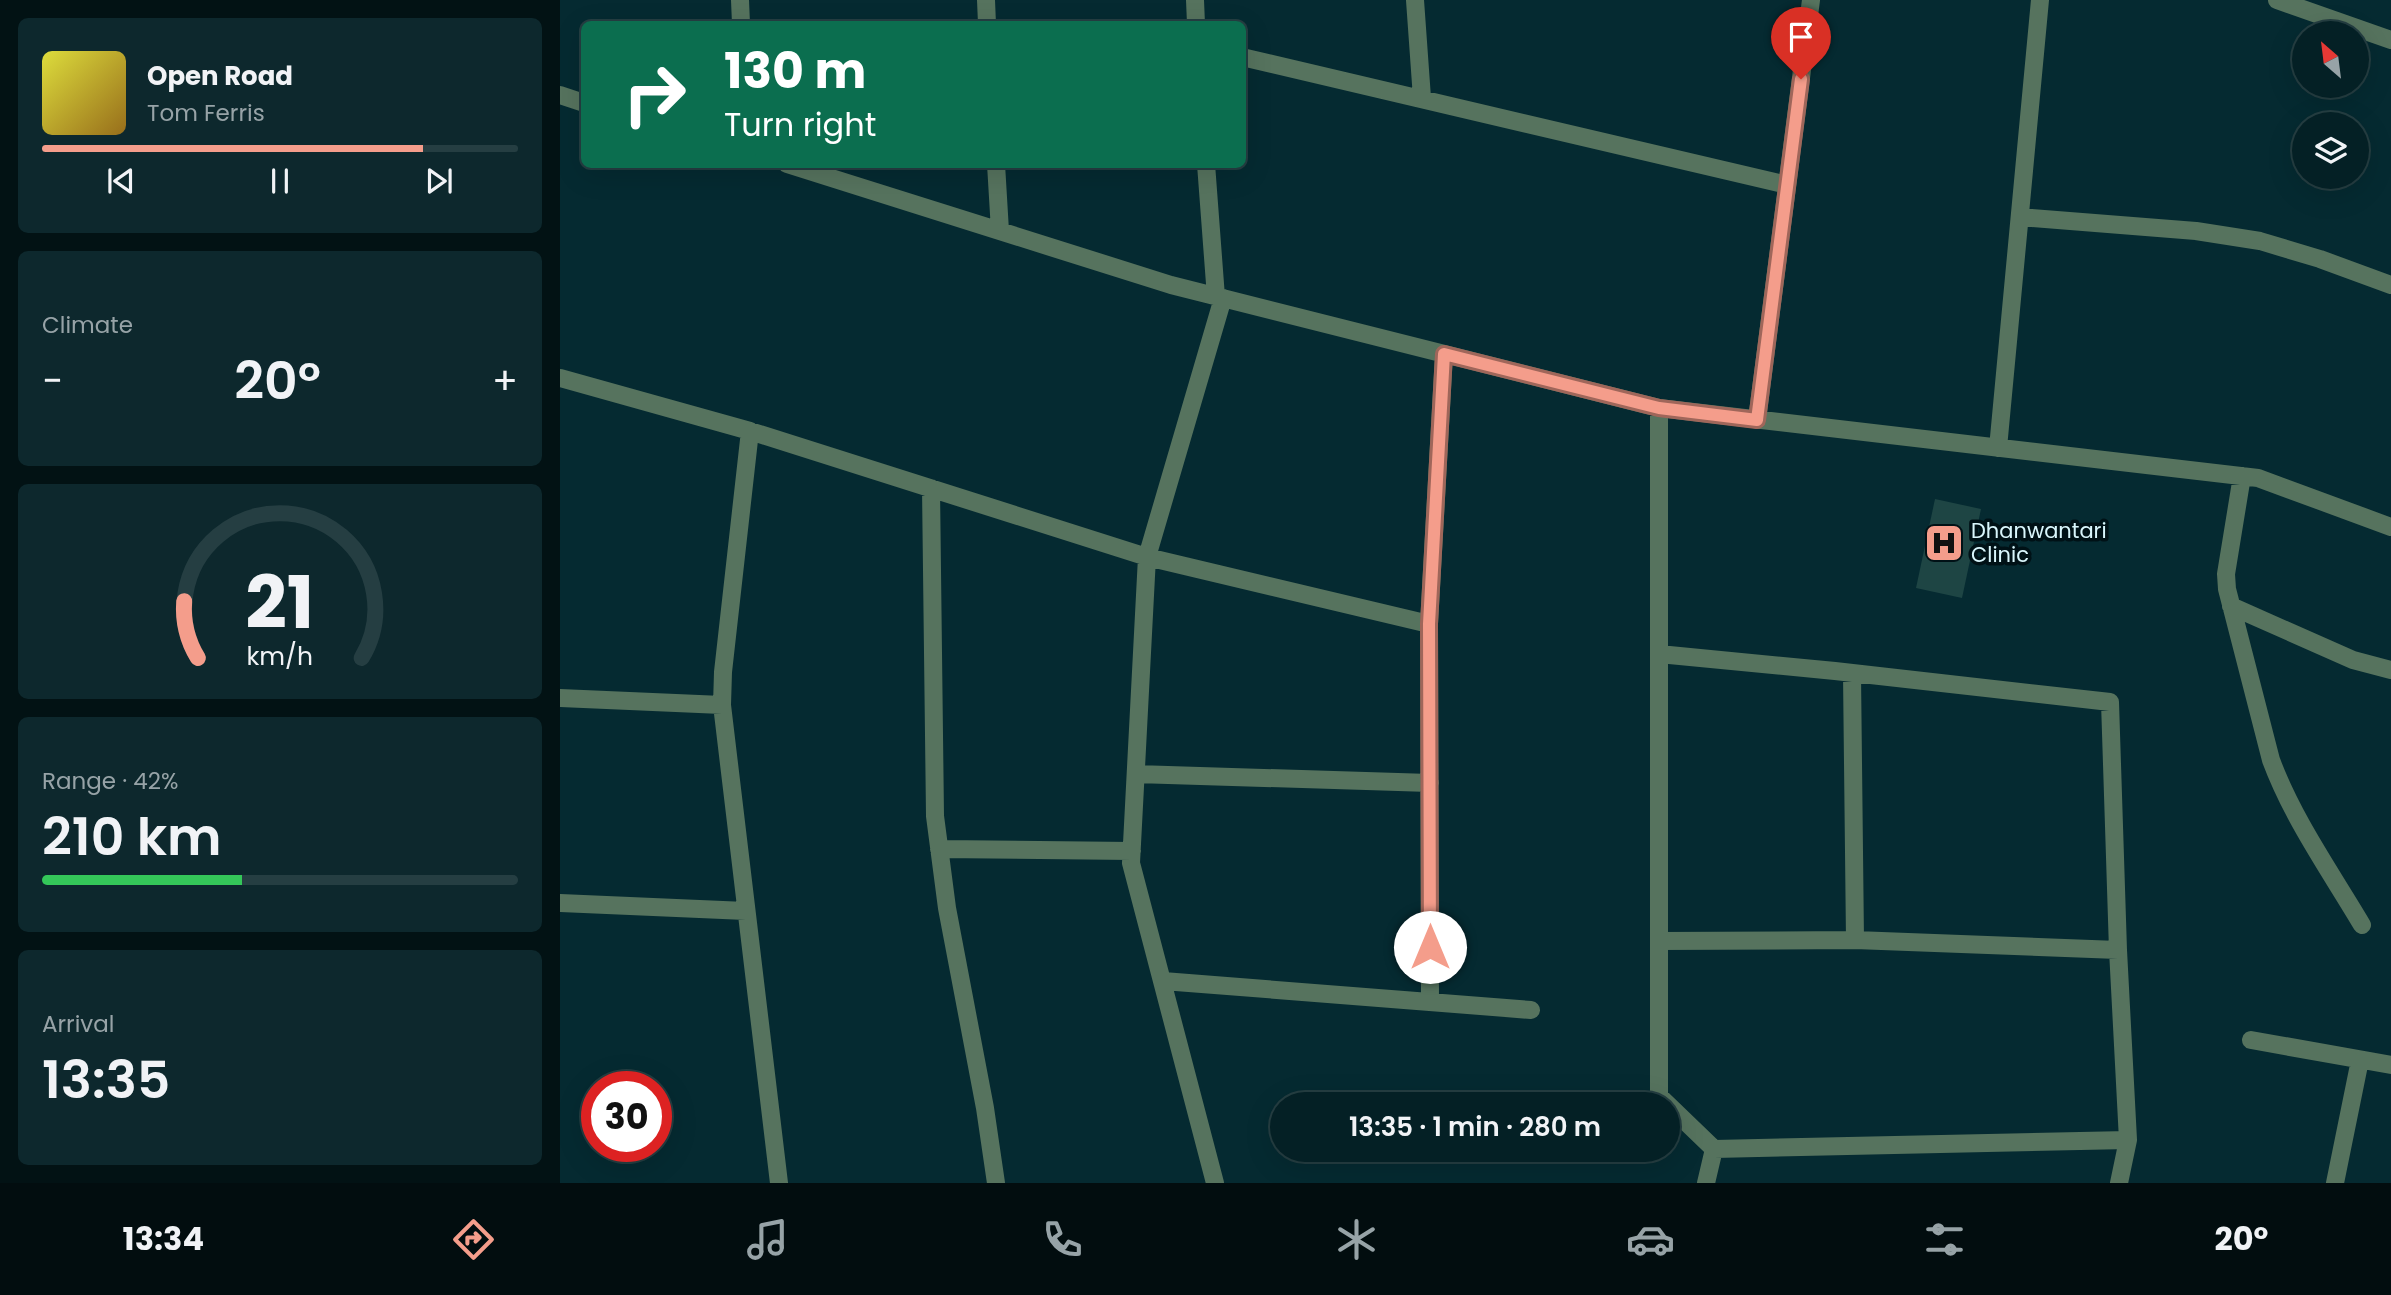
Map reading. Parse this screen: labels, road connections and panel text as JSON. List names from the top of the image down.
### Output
{
  "places": {
    "hospital": ["Dhanwantari Clinic"]
  },
  "north": "top left",
  "page": {
    "turn": ["130 m", "Turn right"],
    "song": ["Open Road", "Tom Ferris"],
    "tile": [
      "Climate",
      ["Range · 42%", "210 km"],
      ["Arrival", "13:35"]
    ],
    "heat": ["−", "20°", "+"],
    "limit": "30",
    "trip": "13:35 · 1 min · 280 m",
    "tabs": ["13:34", "20°"],
    "gauge": ["21", "km/h"]
  }
}
